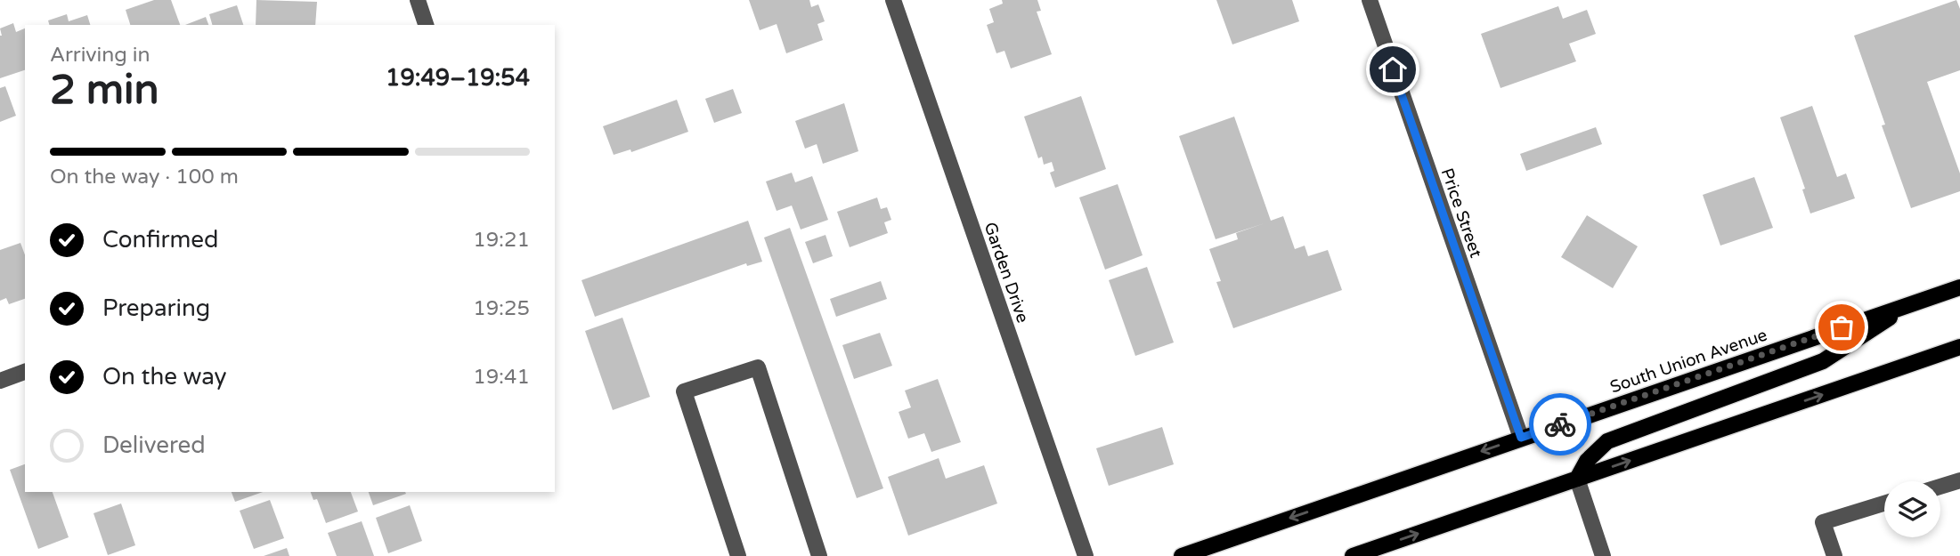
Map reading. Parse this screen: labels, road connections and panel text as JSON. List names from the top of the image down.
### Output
{
  "streets": {
    "main road": ["South Union Avenue"],
    "street": ["Price Street", "Garden Drive"]
  },
  "crossings": [
    ["Price Street", "South Union Avenue"]
  ],
  "page": {
    "heading": ["2 min", "Arriving in", "19:49–19:54"],
    "bar": "On the way · 100 m",
    "list": [
      ["Confirmed", "19:21"],
      ["Preparing", "19:25"],
      ["On the way", "19:41"],
      "Delivered"
    ]
  }
}
